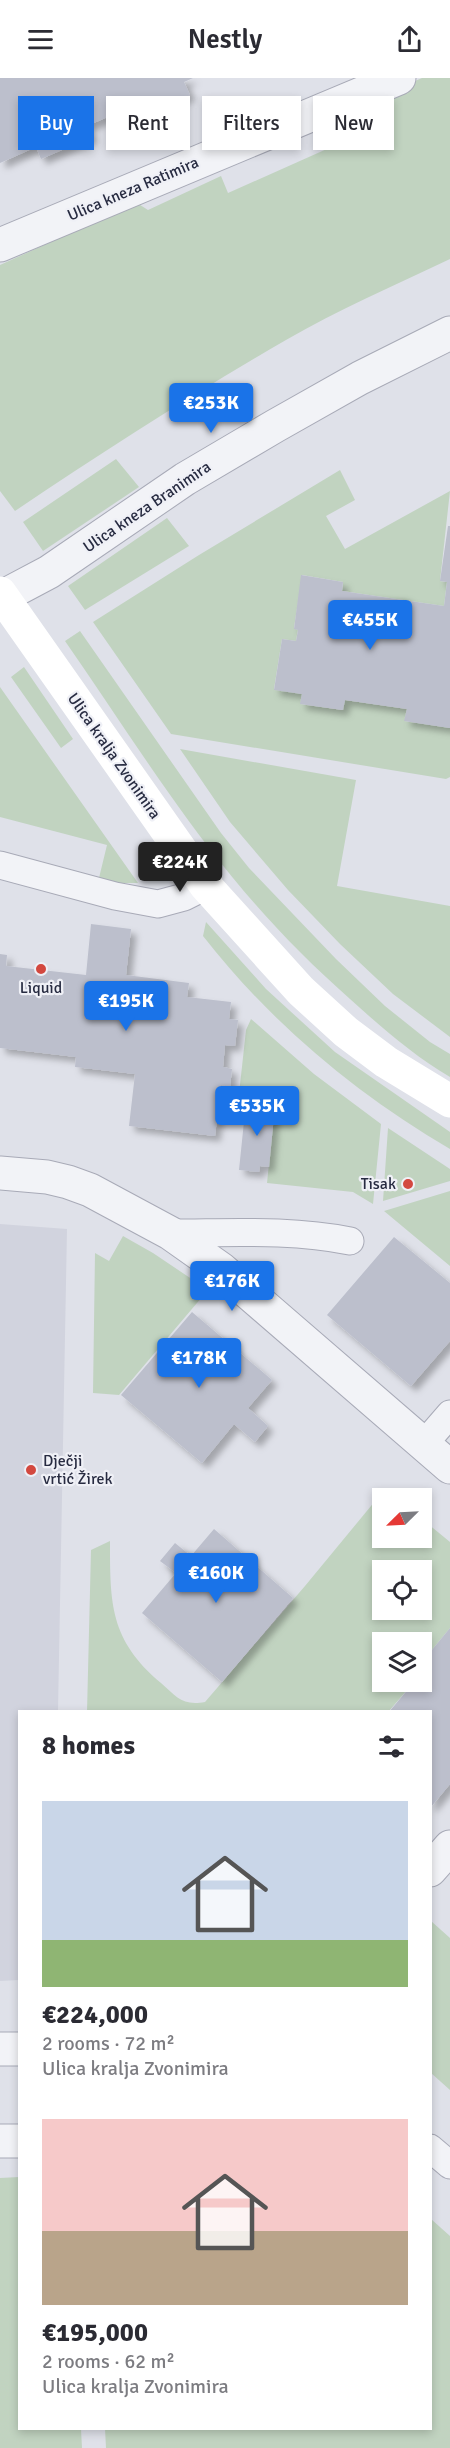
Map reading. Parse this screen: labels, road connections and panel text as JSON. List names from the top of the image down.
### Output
{
  "streets": {
    "main road": ["Ulica kralja Zvonimira"],
    "street": ["Ulica kneza Ratimira", "Ulica kneza Branimira"]
  },
  "crossings": [
    ["Ulica kneza Branimira", "Ulica kralja Zvonimira"]
  ],
  "places": ["Liquid", "Tisak", "Dječji vrtić Žirek"],
  "north": "bottom left",
  "page": {
    "header": "Nestly",
    "chip": [
      "Buy",
      "Rent",
      "Filters",
      "New"
    ],
    "price": [
      "€253K",
      "€455K",
      "€224K",
      "€195K",
      "€535K",
      "€176K",
      "€178K",
      "€160K"
    ],
    "heading": "8 homes",
    "list": [
      {
        "name": "€224,000",
        "note": "2 rooms · 72 m² · Ulica kralja Zvonimira"
      },
      {
        "name": "€195,000",
        "note": "2 rooms · 62 m² · Ulica kralja Zvonimira"
      }
    ]
  }
}
